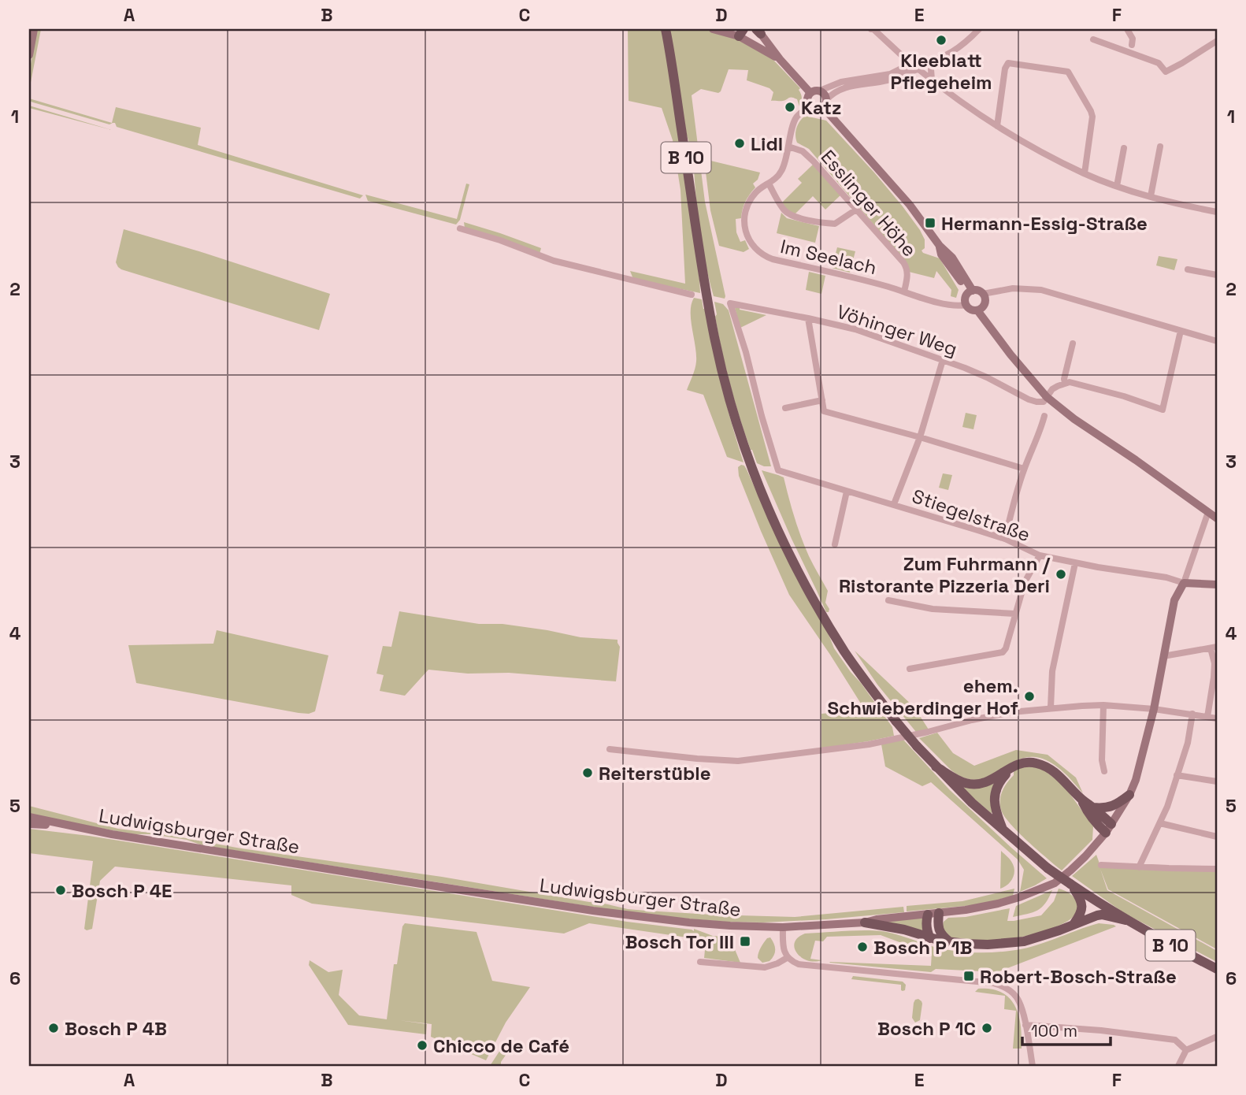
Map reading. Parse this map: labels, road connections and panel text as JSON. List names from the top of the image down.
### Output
{
  "streets": {
    "main road": ["B 10", "Ludwigsburger Straße"],
    "street": [
      "Esslinger Höhe",
      "Im Seelach",
      "Vöhinger Weg",
      "Stiegelstraße"
    ]
  },
  "crossings": [
    ["Esslinger Höhe", "Im Seelach"],
    ["Vöhinger Weg", "Stiegelstraße"],
    ["Stiegelstraße", "Ludwigsburger Straße"]
  ],
  "places": {
    "other": [
      "Kleeblatt Pflegeheim",
      "Katz",
      "Lidl",
      "Zum Fuhrmann / Ristorante Pizzeria Deri",
      "ehem. Schwieberdinger Hof",
      "Reiterstüble",
      "Bosch P 4E",
      "Bosch P 1B",
      "Bosch P 4B",
      "Bosch P 1C",
      "Chicco de Café"
    ],
    "transit": ["Hermann-Essig-Straße", "Bosch Tor III", "Robert-Bosch-Straße"]
  },
  "scale_bar": "100 m",
  "grid": {
    "columns": [
      "A",
      "B",
      "C",
      "D",
      "E",
      "F"
    ],
    "rows": [
      "1",
      "2",
      "3",
      "4",
      "5",
      "6"
    ]
  }
}
